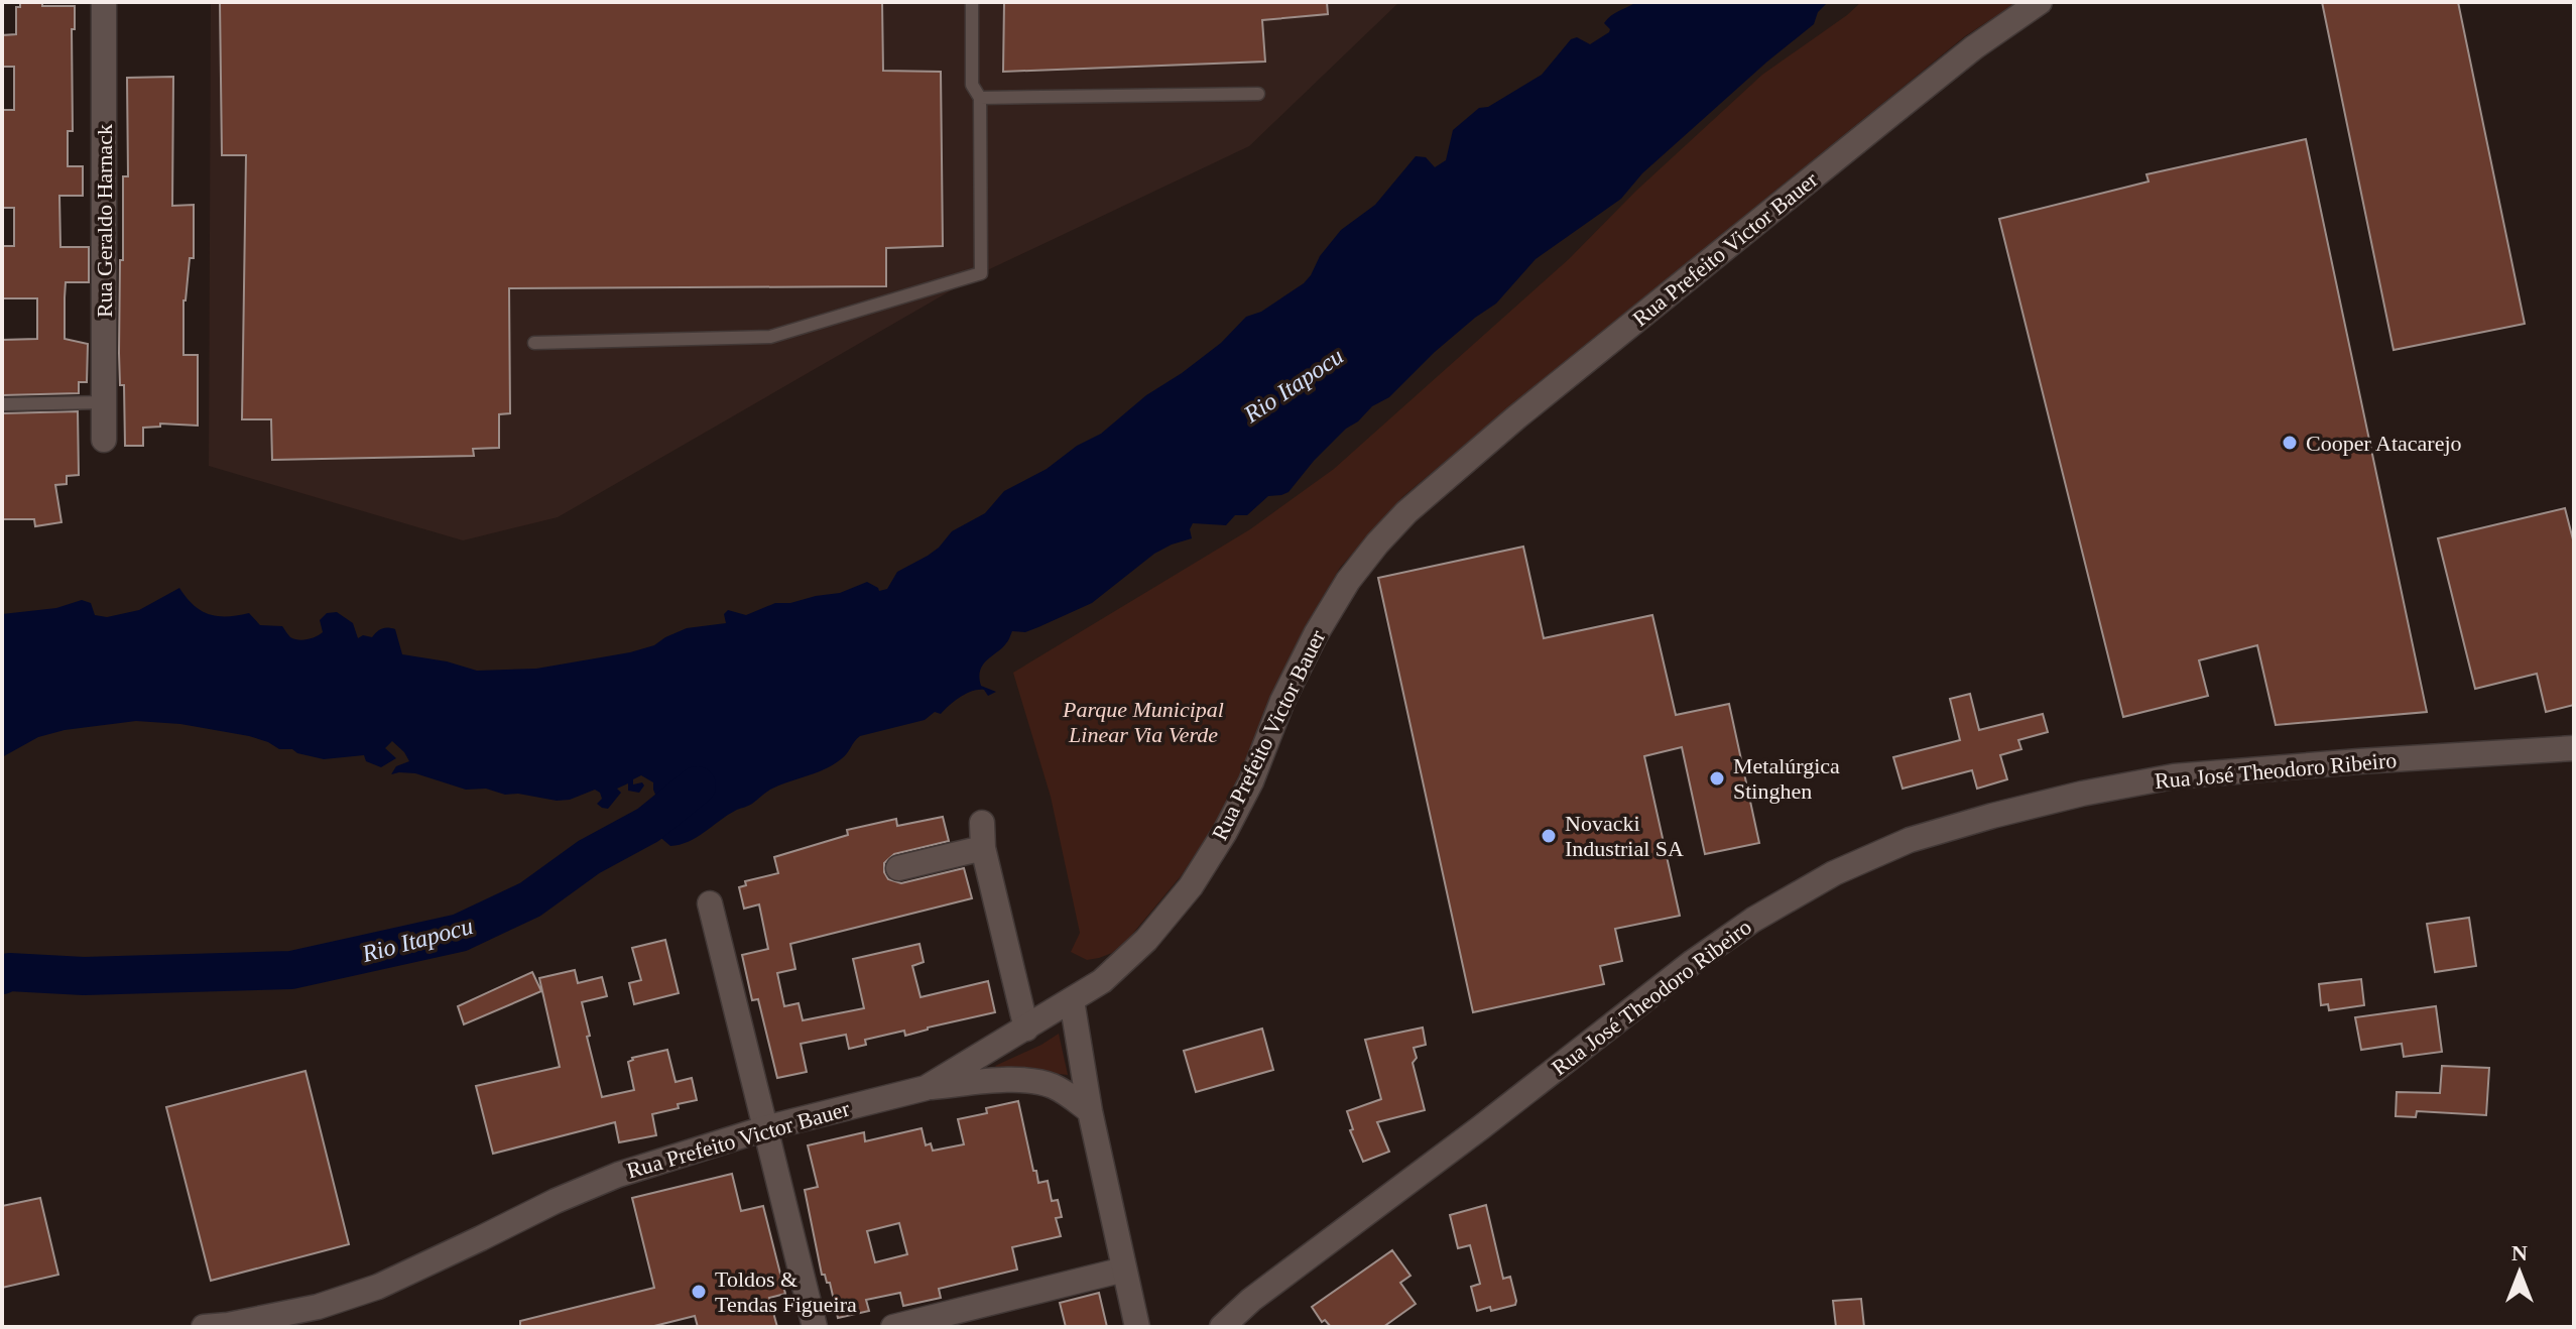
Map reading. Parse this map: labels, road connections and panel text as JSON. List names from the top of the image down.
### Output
{
  "streets": {
    "main road": ["Rua Geraldo Harnack", "Rua Prefeito Victor Bauer", "Rua José Theodoro Ribeiro"]
  },
  "water": ["Rio Itapocu"],
  "parks": ["Parque Municipal Linear Via Verde"],
  "places": [
    "Cooper Atacarejo",
    "Metalúrgica Stinghen",
    "Novacki Industrial SA",
    "Toldos & Tendas Figueira"
  ],
  "north": "top"
}
